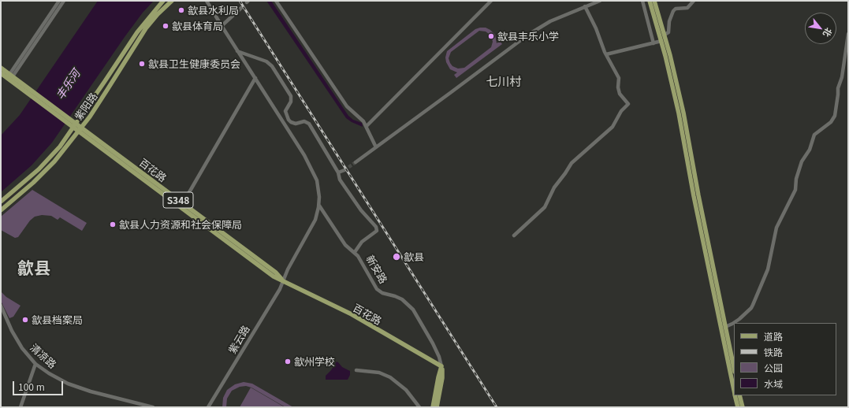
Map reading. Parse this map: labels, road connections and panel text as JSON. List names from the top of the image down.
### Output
{
  "streets": {
    "main road": [
      "紫阳路",
      "百花路",
      "S348",
      "新安路"
    ],
    "street": ["紫云路", "清凉路"]
  },
  "crossings": [
    ["紫阳路", "百花路"],
    ["百花路", "S348"],
    ["百花路", "新安路"],
    ["百花路", "紫云路"],
    ["新安路", "紫云路"]
  ],
  "districts": ["七川村", "歙县"],
  "water": ["丰乐河"],
  "places": [
    "歙县水利局",
    "歙县体育局",
    "歙县丰乐小学",
    "歙县卫生健康委员会",
    "歙县人力资源和社会保障局",
    "歙县",
    "歙县档案局",
    "歙州学校"
  ],
  "legend": [
    "道路",
    "铁路",
    "公园",
    "水域"
  ],
  "scale_bar": "100 m",
  "north": "bottom right"
}
